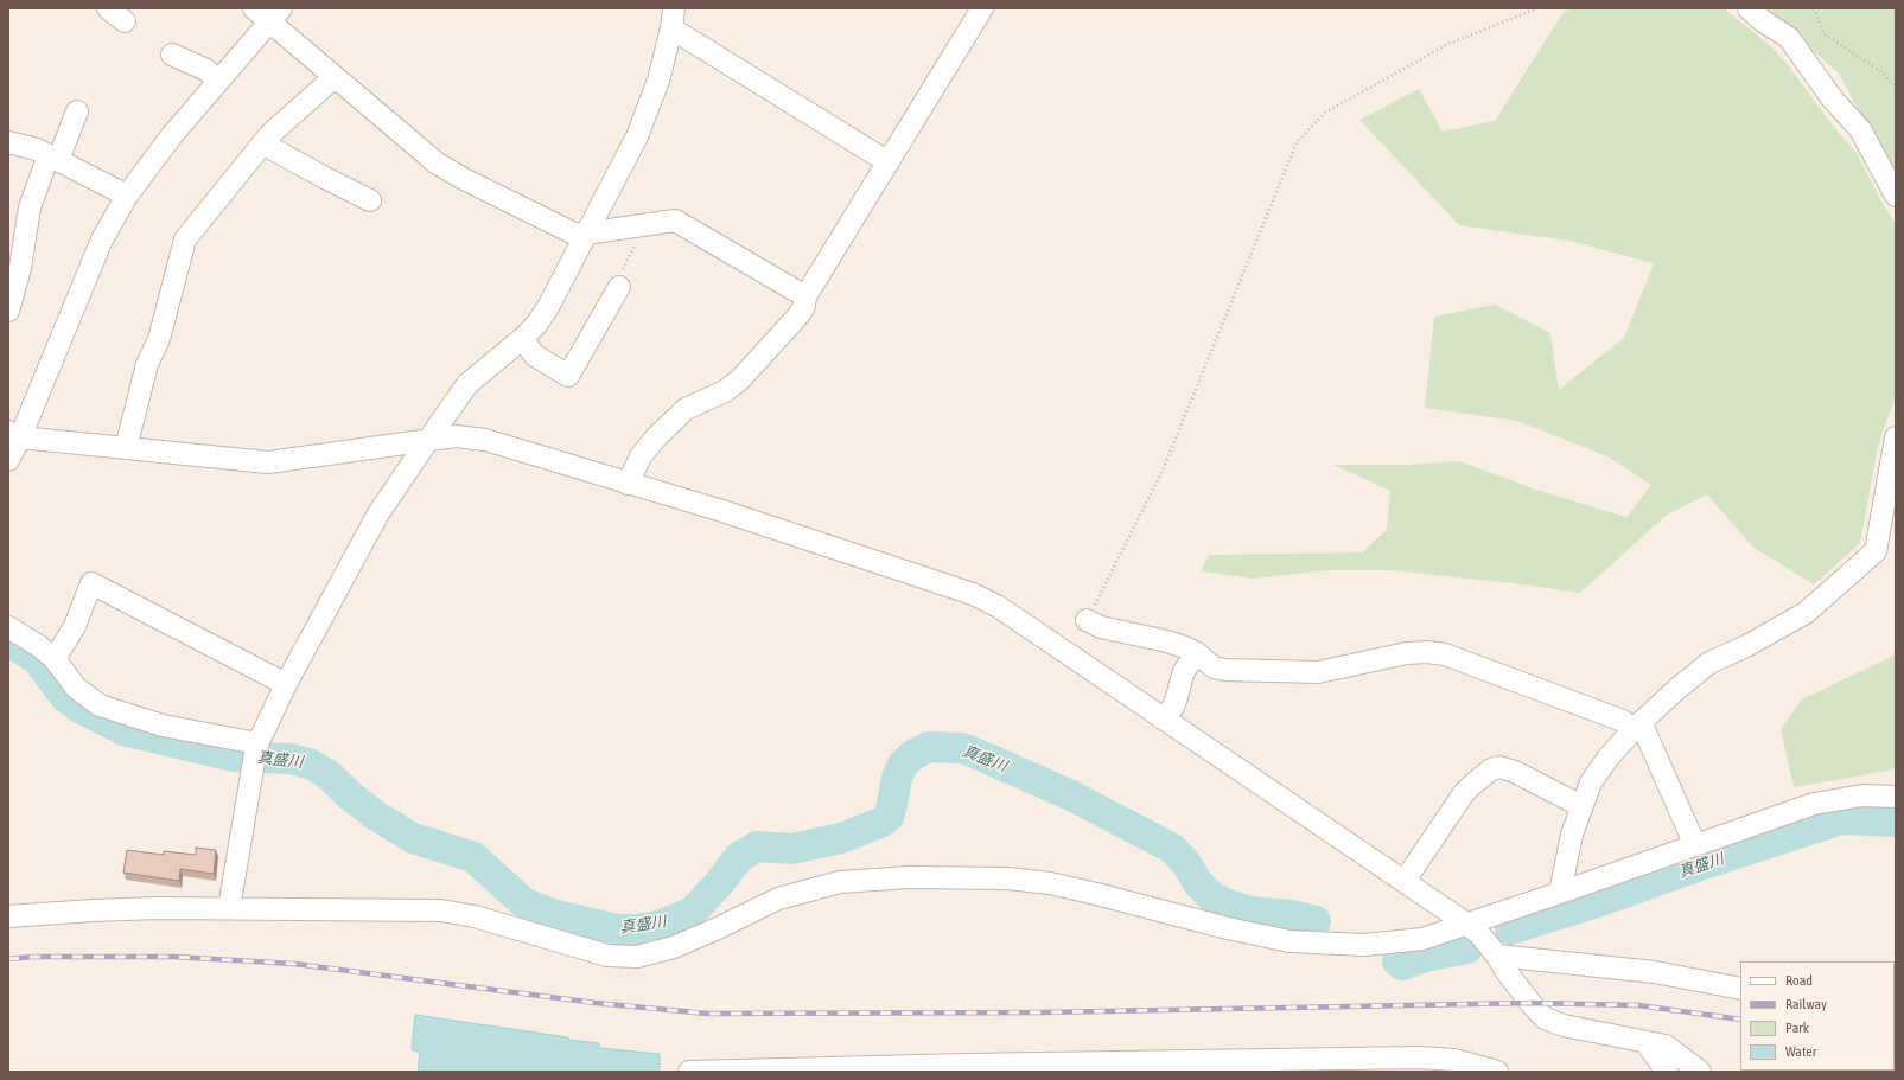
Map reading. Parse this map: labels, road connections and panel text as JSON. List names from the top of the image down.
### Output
{
  "water": ["真盛川"],
  "legend": [
    "Road",
    "Railway",
    "Park",
    "Water"
  ]
}
